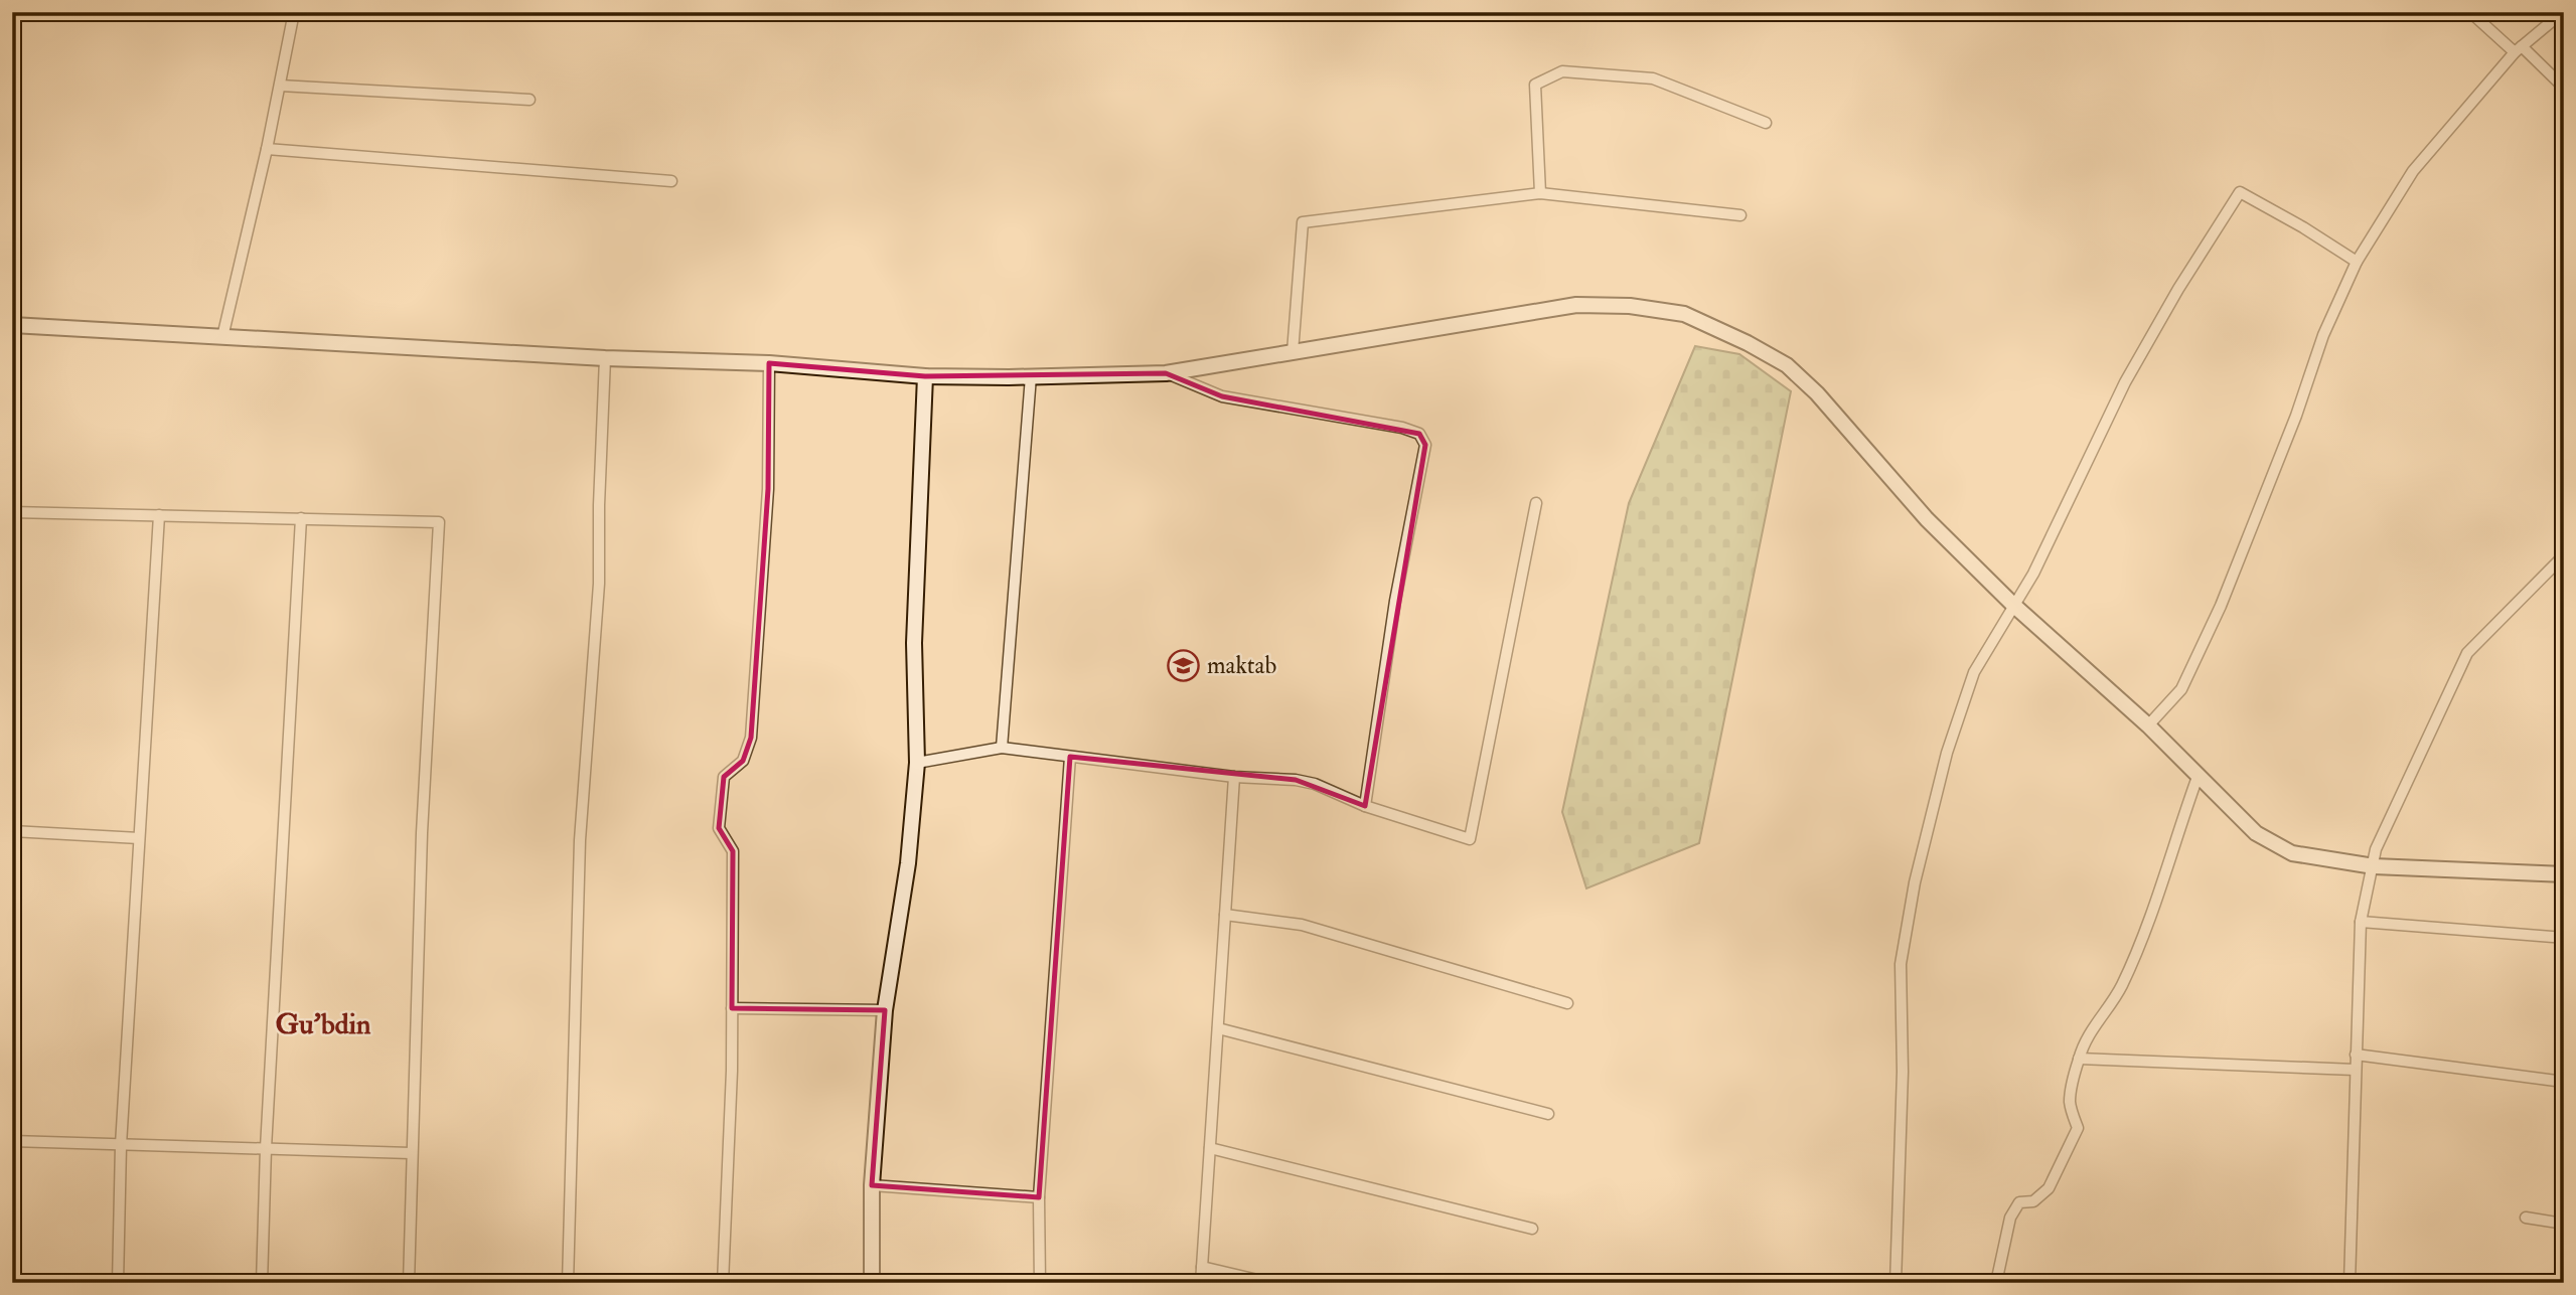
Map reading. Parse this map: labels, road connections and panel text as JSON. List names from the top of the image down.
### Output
{
  "districts": ["Gu'bdin"],
  "places": {
    "school or university": ["maktab"]
  }
}
